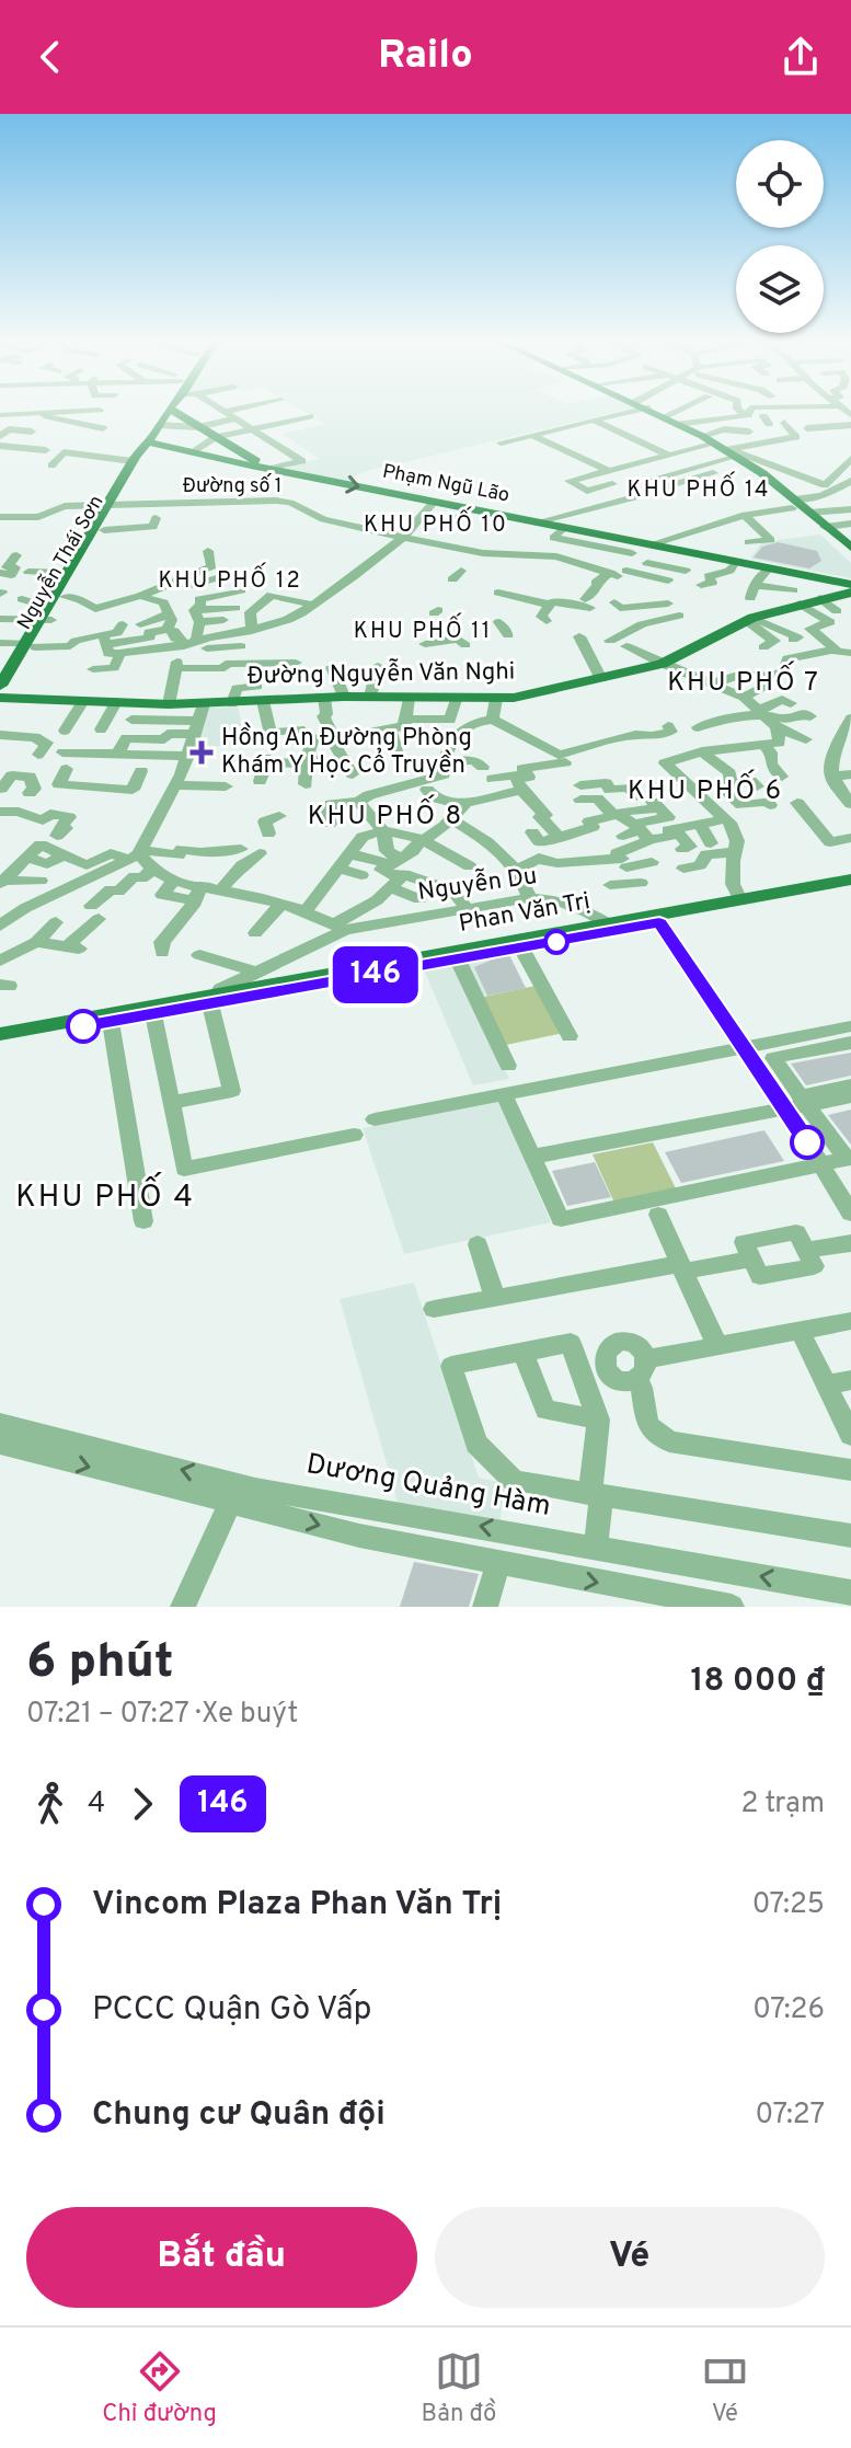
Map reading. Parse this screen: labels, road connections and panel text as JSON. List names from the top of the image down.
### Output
{
  "streets": {
    "main road": [
      "Phạm Ngũ Lão",
      "Nguyễn Thái Sơn",
      "Đường Nguyễn Văn Nghi",
      "Phan Văn Trị"
    ],
    "street": ["Đường số 1", "Nguyễn Du", "Dương Quảng Hàm"]
  },
  "crossings": [
    ["Phạm Ngũ Lão", "Nguyễn Thái Sơn"],
    ["Phạm Ngũ Lão", "Đường Nguyễn Văn Nghi"],
    ["Đường số 1", "Nguyễn Thái Sơn"],
    ["Nguyễn Thái Sơn", "Đường Nguyễn Văn Nghi"],
    ["Nguyễn Du", "Phan Văn Trị"]
  ],
  "districts": [
    "KHU PHỐ 14",
    "KHU PHỐ 10",
    "KHU PHỐ 12",
    "KHU PHỐ 11",
    "KHU PHỐ 7",
    "KHU PHỐ 6",
    "KHU PHỐ 8",
    "KHU PHỐ 4"
  ],
  "places": {
    "health": ["Hồng An Đường Phòng Khám Y Học Cổ Truyền"]
  },
  "lines": ["bus line 146"],
  "page": {
    "header": "Railo",
    "on_map": "146",
    "heading": ["6 phút", "07:21 – 07:27 · Xe buýt", "18 000 ₫"],
    "legs": ["4", "146", "2 trạm"],
    "list": [
      {
        "name": "Vincom Plaza Phan Văn Trị",
        "value": "07:25"
      },
      {
        "name": "PCCC Quận Gò Vấp",
        "value": "07:26"
      },
      {
        "name": "Chung cư Quân đội",
        "value": "07:27"
      }
    ],
    "buttons": ["Bắt đầu", "Vé"],
    "tabs": ["Chỉ đường", "Bản đồ", "Vé"]
  }
}
